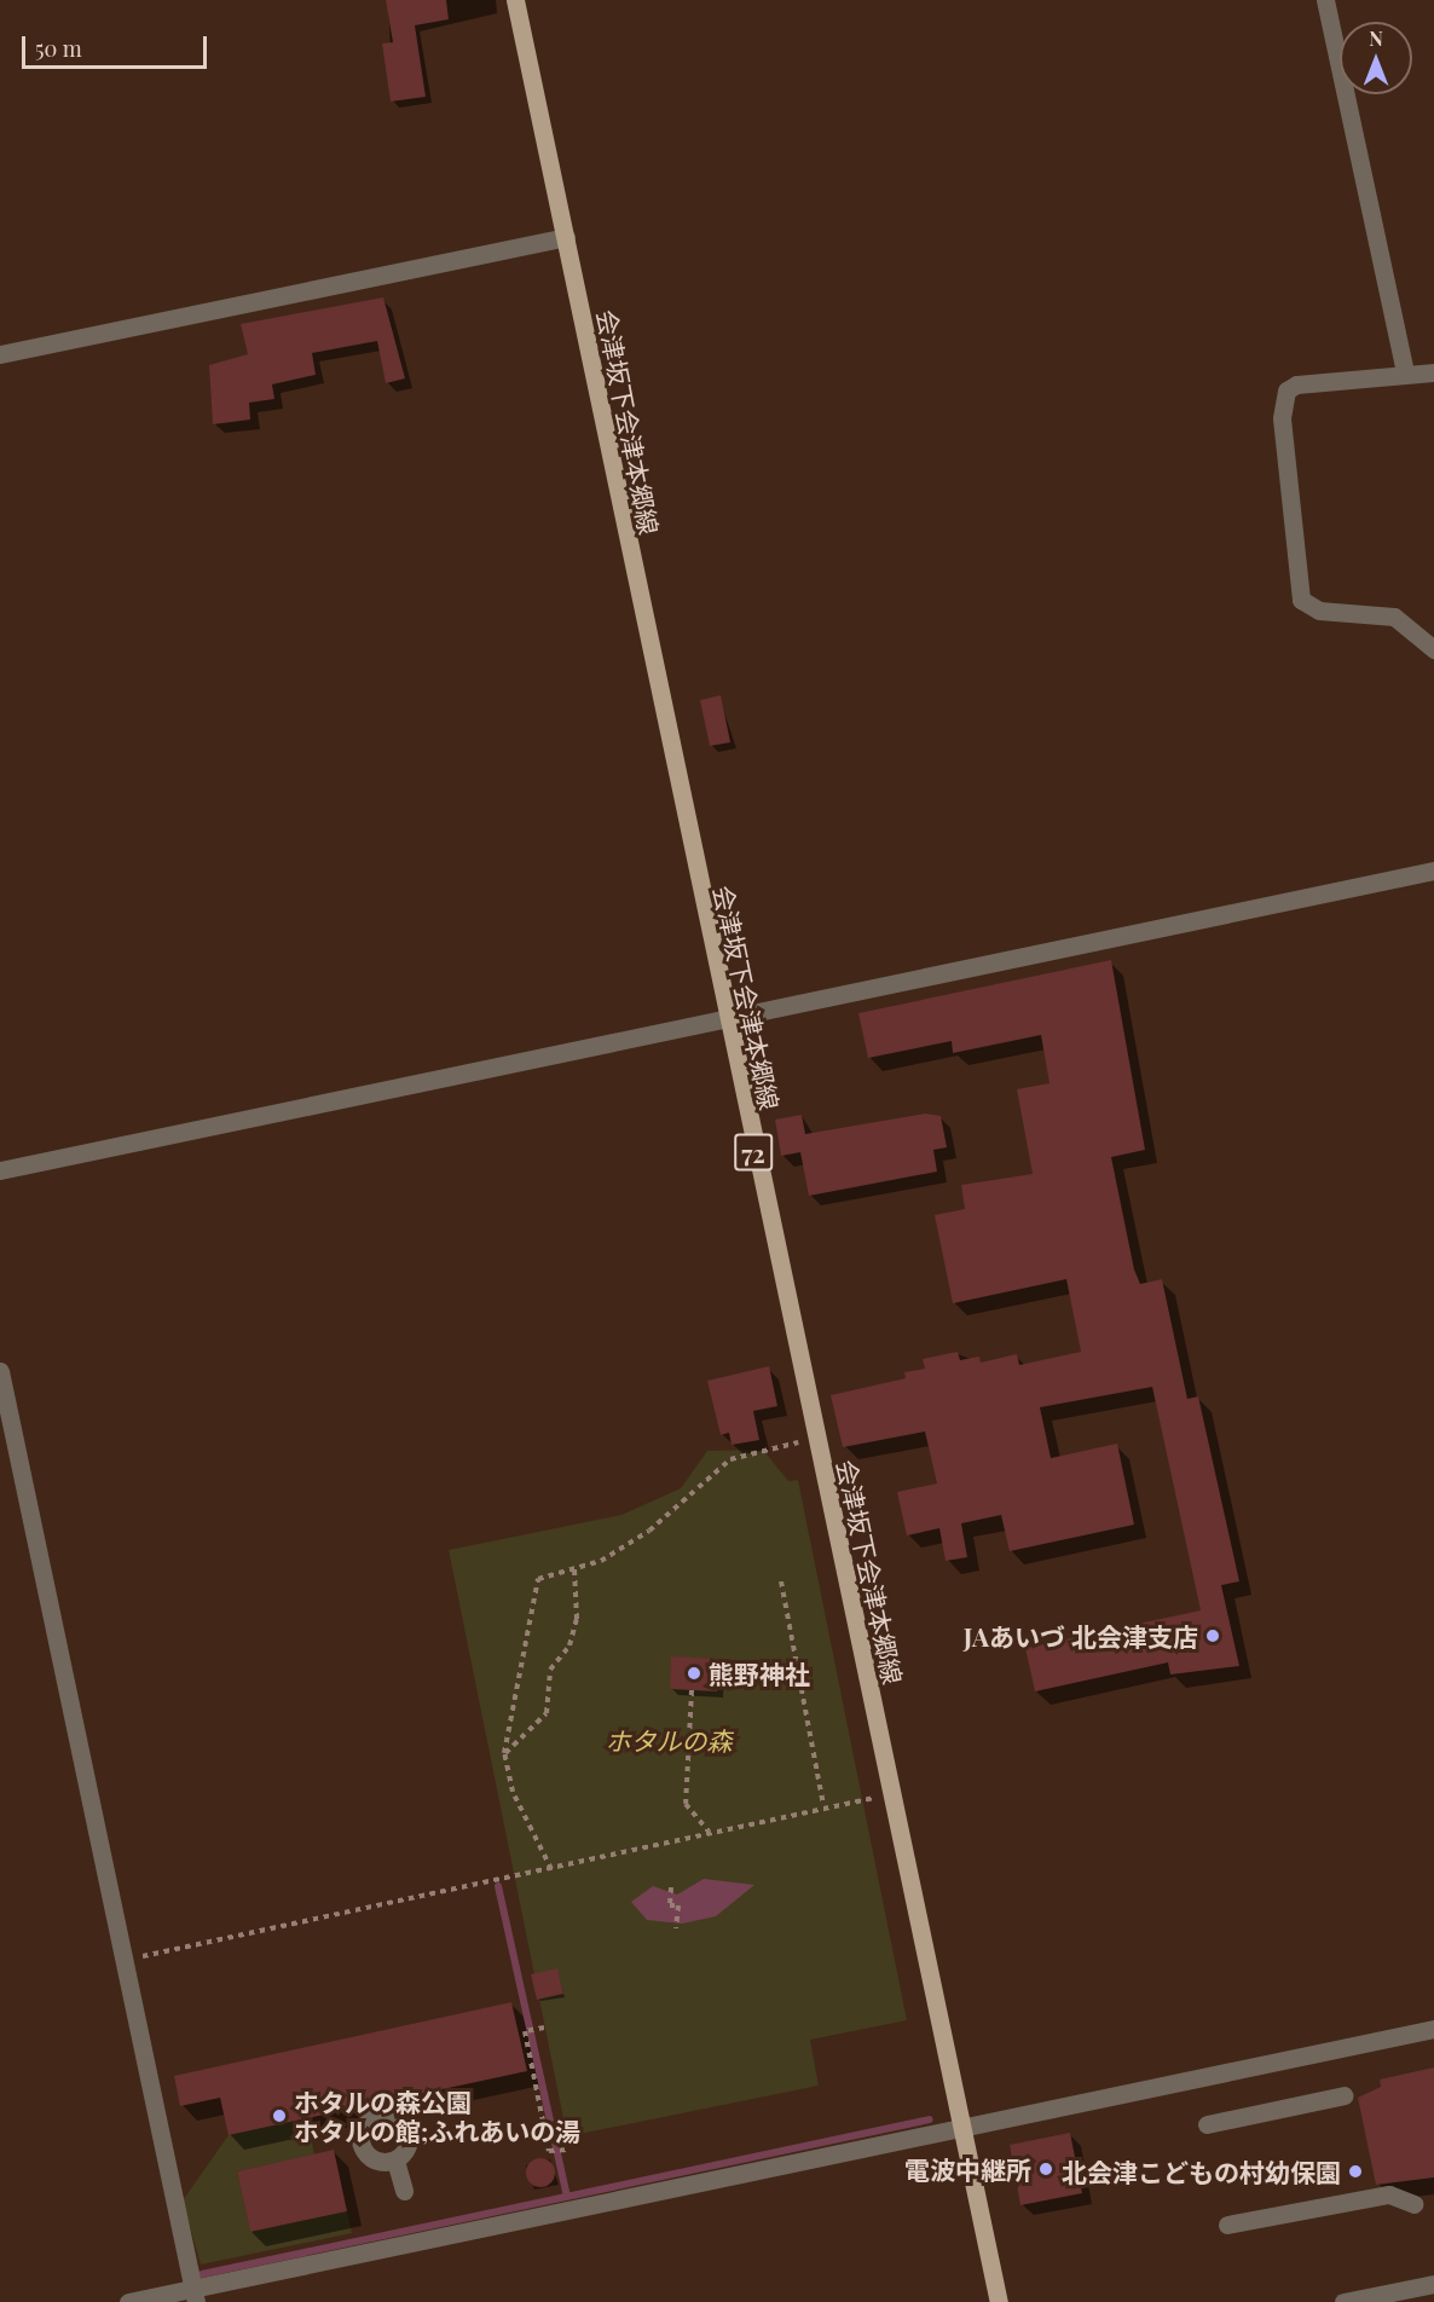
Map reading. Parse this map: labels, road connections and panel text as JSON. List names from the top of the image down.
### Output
{
  "streets": {
    "main road": ["会津坂下会津本郷線", "72"]
  },
  "parks": ["ホタルの森"],
  "places": [
    "JAあいづ 北会津支店",
    "熊野神社",
    "ホタルの森公園 ホタルの館;ふれあいの湯",
    "電波中継所",
    "北会津こどもの村幼保園"
  ],
  "scale_bar": "50 m",
  "north": "top"
}
